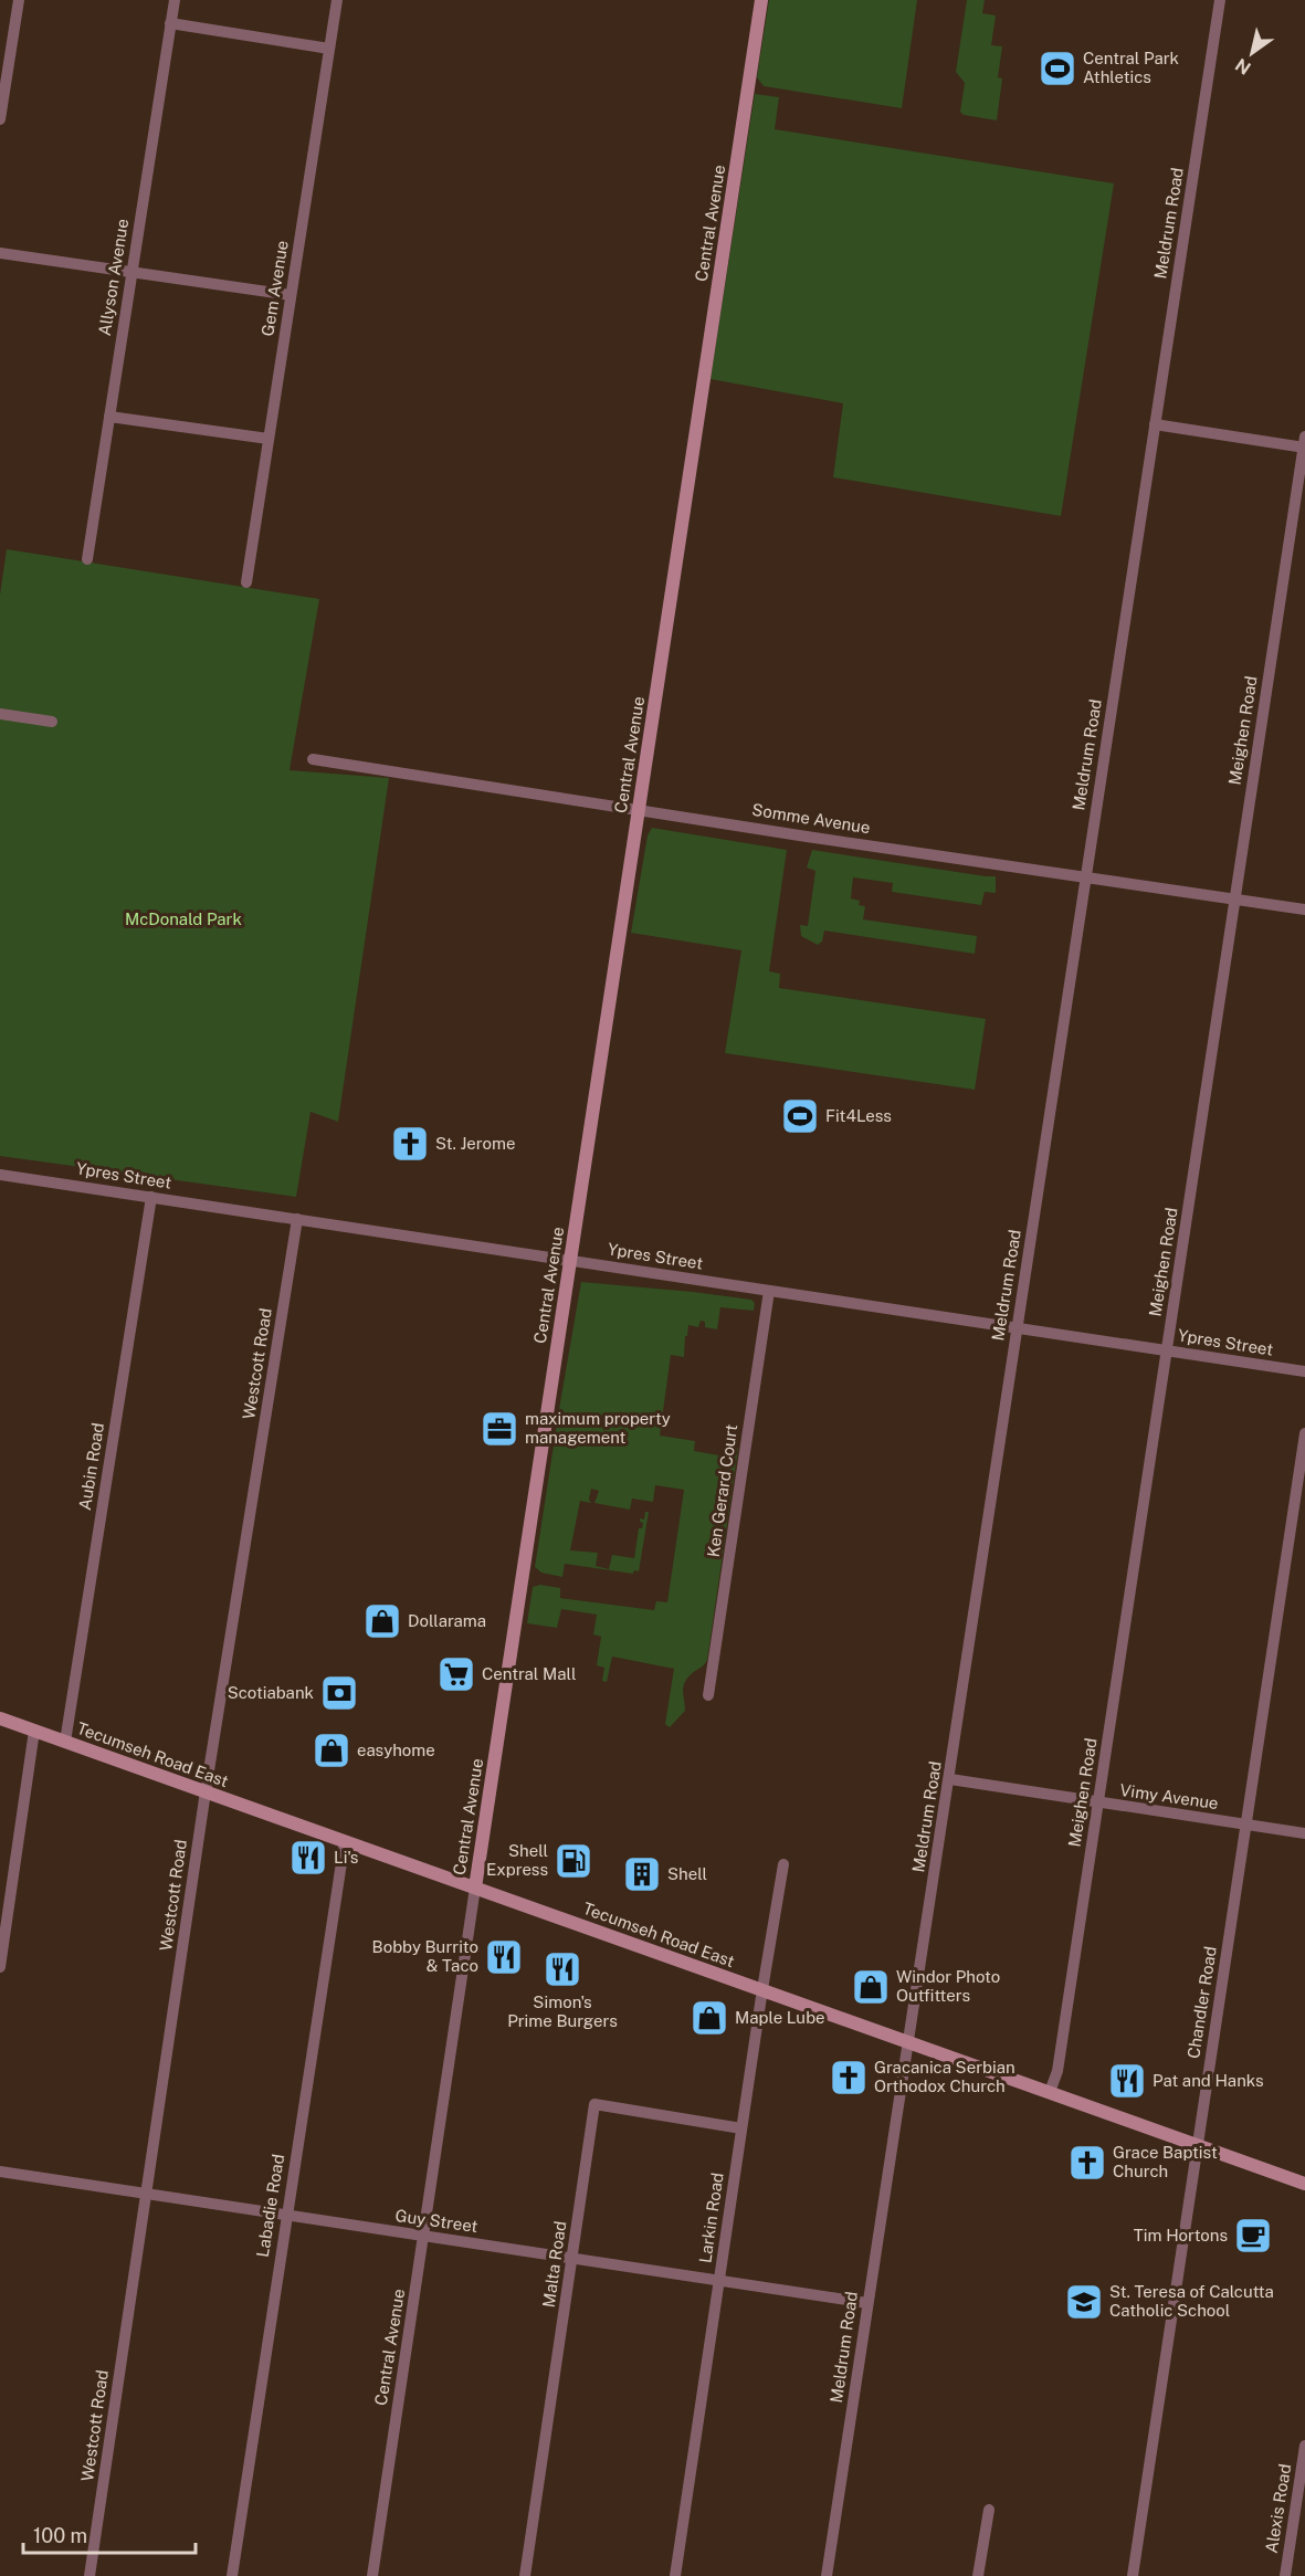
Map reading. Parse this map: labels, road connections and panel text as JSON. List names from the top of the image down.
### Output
{
  "streets": {
    "street": [
      "Central Avenue",
      "Meldrum Road",
      "Allyson Avenue",
      "Gem Avenue",
      "Meighen Road",
      "Somme Avenue",
      "Ypres Street",
      "Westcott Road",
      "Aubin Road",
      "Ken Gerard Court",
      "Tecumseh Road East",
      "Vimy Avenue",
      "Chandler Road",
      "Labadie Road",
      "Larkin Road",
      "Guy Street",
      "Malta Road",
      "Alexis Road"
    ]
  },
  "crossings": [
    ["Central Avenue", "Somme Avenue"],
    ["Central Avenue", "Ypres Street"],
    ["Central Avenue", "Tecumseh Road East"],
    ["Central Avenue", "Guy Street"],
    ["Meldrum Road", "Somme Avenue"],
    ["Meldrum Road", "Ypres Street"],
    ["Meldrum Road", "Tecumseh Road East"],
    ["Meldrum Road", "Vimy Avenue"],
    ["Meldrum Road", "Guy Street"],
    ["Meighen Road", "Somme Avenue"],
    ["Meighen Road", "Ypres Street"],
    ["Meighen Road", "Tecumseh Road East"],
    ["Meighen Road", "Vimy Avenue"],
    ["Ypres Street", "Westcott Road"],
    ["Ypres Street", "Aubin Road"],
    ["Ypres Street", "Ken Gerard Court"],
    ["Westcott Road", "Tecumseh Road East"],
    ["Westcott Road", "Guy Street"],
    ["Aubin Road", "Tecumseh Road East"],
    ["Tecumseh Road East", "Chandler Road"],
    ["Tecumseh Road East", "Labadie Road"],
    ["Tecumseh Road East", "Larkin Road"],
    ["Vimy Avenue", "Chandler Road"],
    ["Labadie Road", "Guy Street"],
    ["Larkin Road", "Guy Street"],
    ["Larkin Road", "Malta Road"],
    ["Guy Street", "Malta Road"]
  ],
  "parks": ["McDonald Park"],
  "places": {
    "sports": ["Central Park Athletics", "Fit4Less"],
    "church": ["St. Jerome", "Gracanica Serbian Orthodox Church", "Grace Baptist Church"],
    "office": ["maximum property management"],
    "shop": [
      "Dollarama",
      "easyhome",
      "Windor Photo Outfitters",
      "Maple Lube"
    ],
    "supermarket": ["Central Mall"],
    "bank": ["Scotiabank"],
    "restaurant": [
      "Li's",
      "Bobby Burrito & Taco",
      "Simon's Prime Burgers",
      "Pat and Hanks"
    ],
    "fuel station": ["Shell Express"],
    "building": ["Shell"],
    "cafe": ["Tim Hortons"],
    "school or university": ["St. Teresa of Calcutta Catholic School"]
  },
  "scale_bar": "100 m",
  "north": "bottom left"
}
